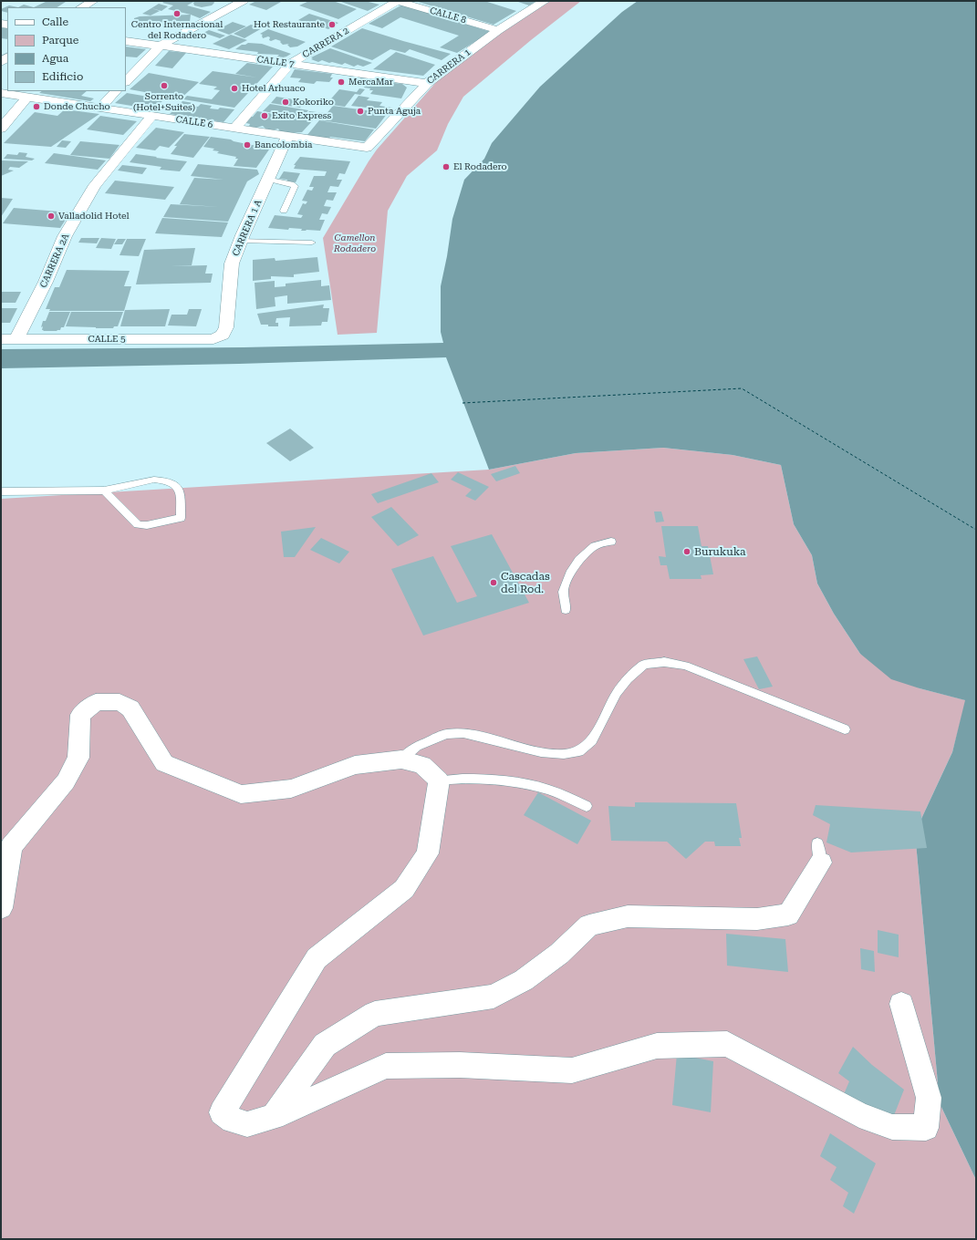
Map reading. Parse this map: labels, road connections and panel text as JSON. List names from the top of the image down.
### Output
{
  "streets": {
    "street": [
      "CALLE 8",
      "CARRERA 2",
      "CALLE 7",
      "CARRERA 1",
      "CALLE 6",
      "CARRERA 1 A",
      "CARRERA 2A",
      "CALLE 5"
    ]
  },
  "crossings": [
    ["CALLE 8", "CARRERA 2"],
    ["CALLE 8", "CARRERA 1"],
    ["CARRERA 2", "CALLE 7"],
    ["CARRERA 2", "CALLE 6"],
    ["CALLE 7", "CARRERA 1"],
    ["CARRERA 1", "CALLE 6"],
    ["CALLE 6", "CARRERA 1 A"],
    ["CALLE 6", "CARRERA 2A"],
    ["CARRERA 1 A", "CALLE 5"],
    ["CARRERA 2A", "CALLE 5"]
  ],
  "parks": ["Camellon Rodadero"],
  "places": [
    "Centro Internacional del Rodadero",
    "Hot Restaurante",
    "MercaMar",
    "Sorrento (Hotel+Suites)",
    "Hotel Arhuaco",
    "Kokoriko",
    "Donde Chucho",
    "Punta Aguja",
    "Exito Express",
    "Bancolombia",
    "El Rodadero",
    "Valladolid Hotel",
    "Burukuka",
    "Cascadas del Rod."
  ],
  "legend": [
    "Calle",
    "Parque",
    "Agua",
    "Edificio"
  ]
}
